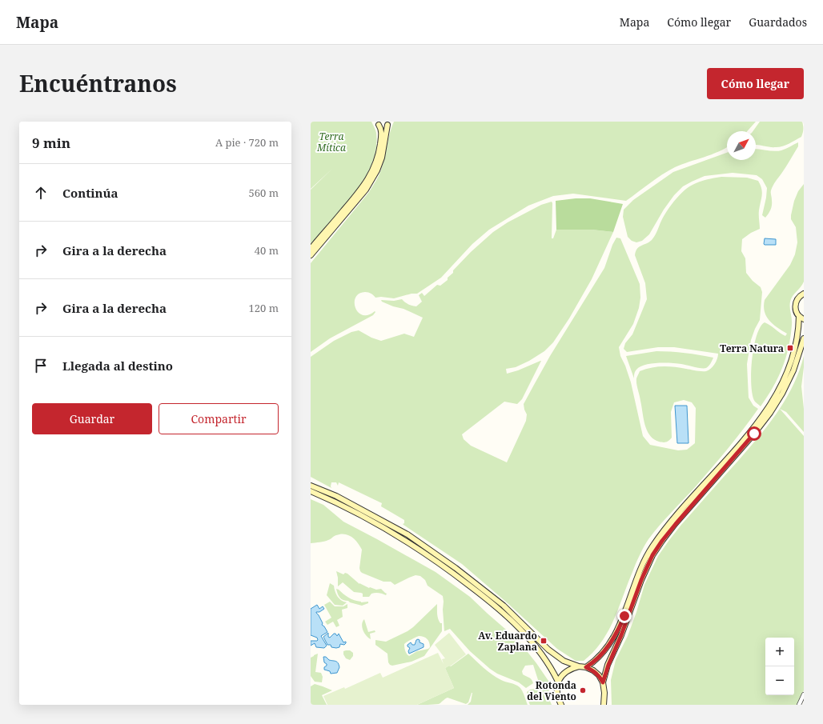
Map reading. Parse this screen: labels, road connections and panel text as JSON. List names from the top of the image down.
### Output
{
  "parks": ["Terra Mítica"],
  "places": {
    "transit": ["Terra Natura", "Av. Eduardo Zaplana"],
    "other": ["Rotonda del Viento"]
  },
  "north": "top right",
  "page": {
    "header": "Mapa",
    "nav": ["Mapa", "Cómo llegar", "Guardados"],
    "title": "Encuéntranos",
    "buttons": [
      "Cómo llegar",
      ["Guardar", "Compartir"]
    ],
    "heading": ["9 min", "A pie · 720 m"],
    "list": [
      ["Continúa", "560 m"],
      ["Gira a la derecha", "40 m"],
      ["Gira a la derecha", "120 m"],
      "Llegada al destino"
    ],
    "map_buttons": ["+", "−"]
  }
}
